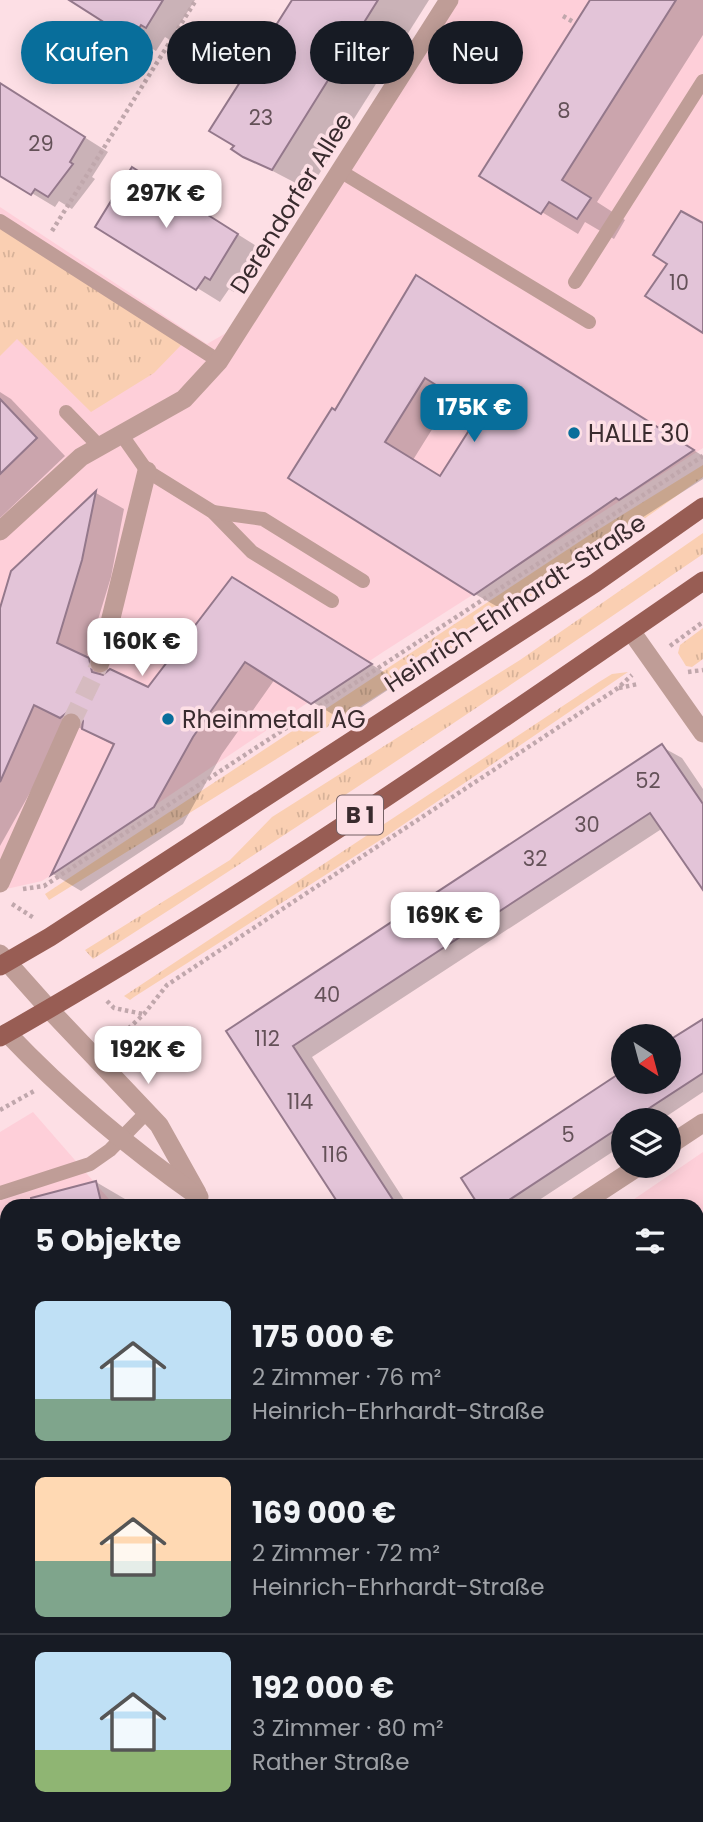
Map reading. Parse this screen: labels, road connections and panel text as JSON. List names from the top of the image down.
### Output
{
  "streets": {
    "main road": ["Heinrich-Ehrhardt-Straße", "B 1"],
    "street": ["Derendorfer Allee"]
  },
  "places": ["HALLE 30", "Rheinmetall AG"],
  "house_numbers": [
    "8",
    "23",
    "29",
    "10",
    "52",
    "30",
    "32",
    "40",
    "112",
    "114",
    "5",
    "116"
  ],
  "north": "bottom right",
  "page": {
    "chip": [
      "Kaufen",
      "Mieten",
      "Filter",
      "Neu"
    ],
    "price": [
      "297K €",
      "175K €",
      "160K €",
      "169K €",
      "192K €"
    ],
    "heading": "5 Objekte",
    "list": [
      {
        "name": "175 000 €",
        "note": "2 Zimmer · 76 m² · Heinrich-Ehrhardt-Straße"
      },
      {
        "name": "169 000 €",
        "note": "2 Zimmer · 72 m² · Heinrich-Ehrhardt-Straße"
      },
      {
        "name": "192 000 €",
        "note": "3 Zimmer · 80 m² · Rather Straße"
      }
    ]
  }
}
